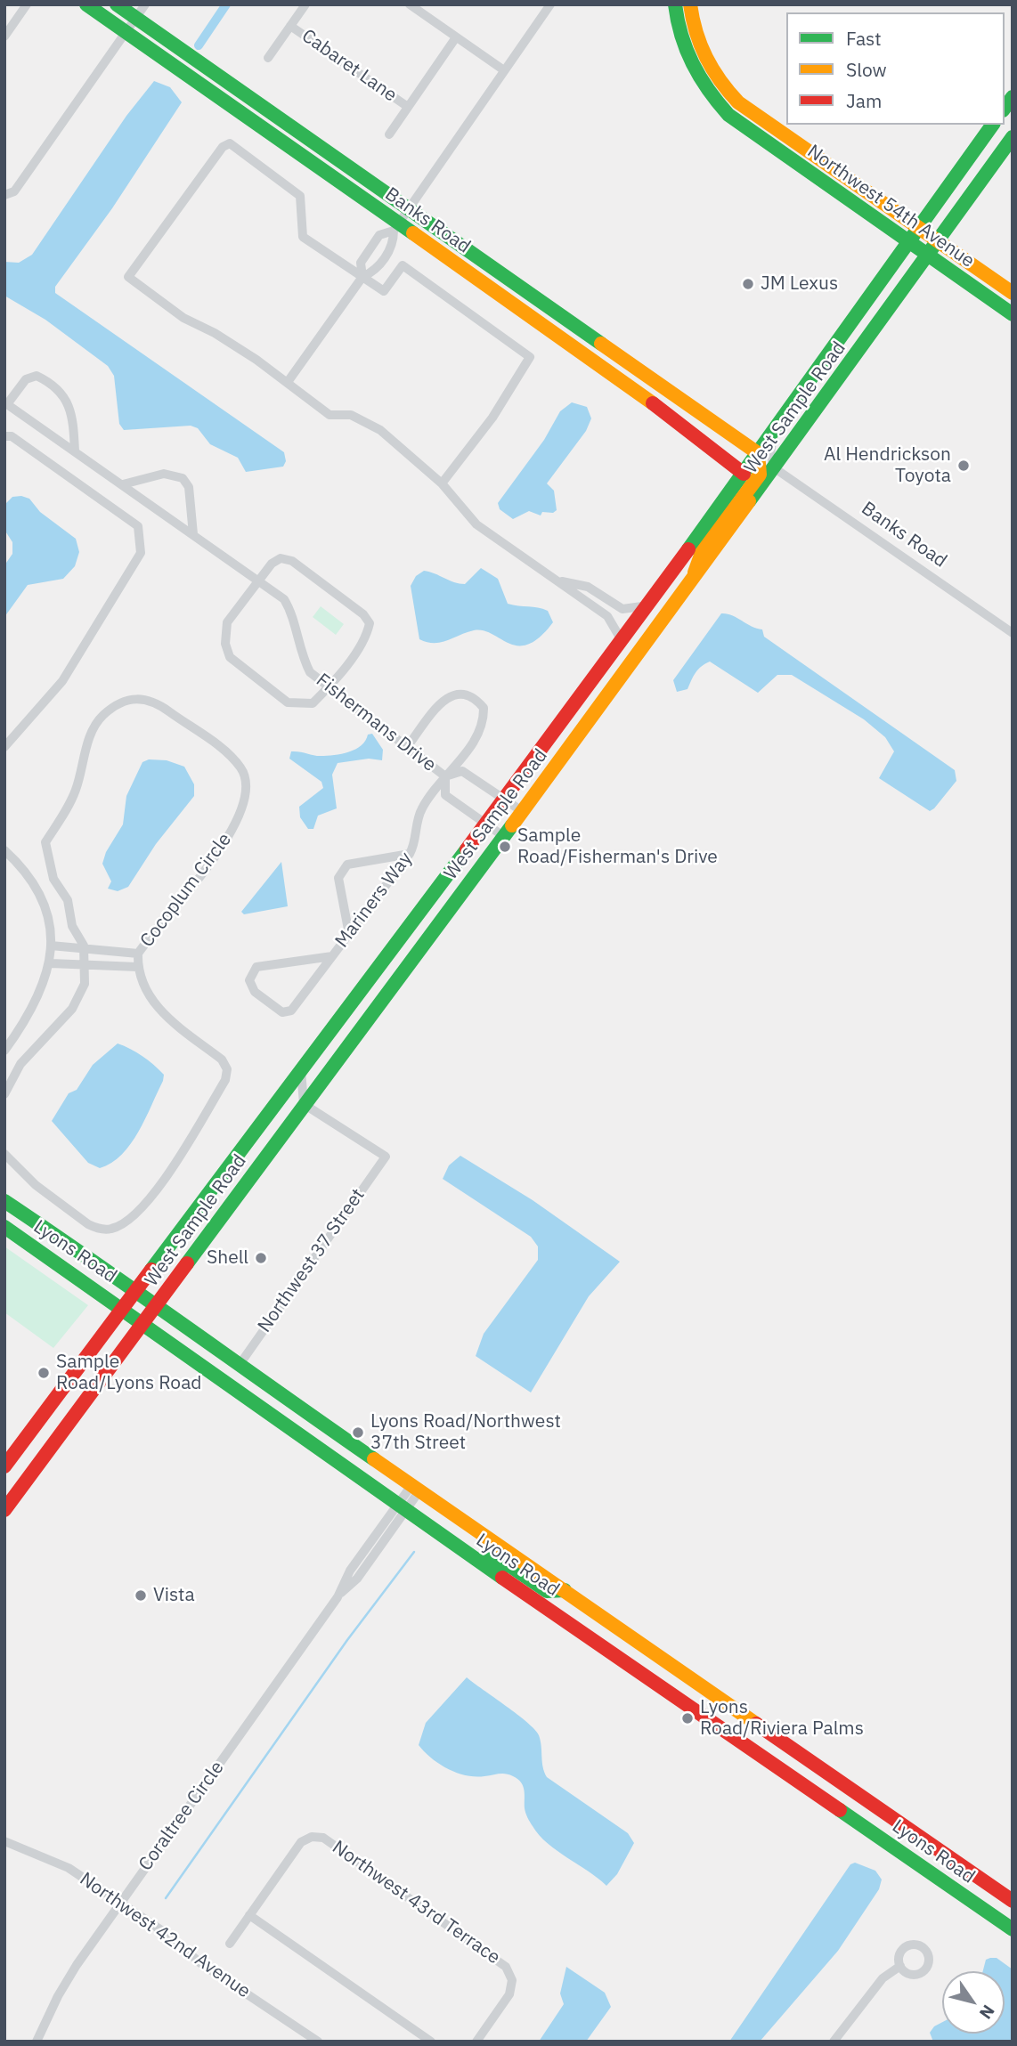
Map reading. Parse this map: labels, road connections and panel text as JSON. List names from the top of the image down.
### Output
{
  "streets": {
    "main road": [
      "Northwest 54th Avenue",
      "Banks Road",
      "West Sample Road",
      "Lyons Road"
    ],
    "street": [
      "Cabaret Lane",
      "Fishermans Drive",
      "Cocoplum Circle",
      "Mariners Way",
      "Northwest 37 Street",
      "Coraltree Circle",
      "Northwest 43rd Terrace",
      "Northwest 42nd Avenue"
    ]
  },
  "crossings": [
    ["Northwest 54th Avenue", "West Sample Road"],
    ["Banks Road", "West Sample Road"],
    ["West Sample Road", "Fishermans Drive"],
    ["West Sample Road", "Lyons Road"],
    ["West Sample Road", "Northwest 37 Street"],
    ["Fishermans Drive", "Mariners Way"],
    ["Lyons Road", "Northwest 37 Street"],
    ["Lyons Road", "Coraltree Circle"],
    ["Coraltree Circle", "Northwest 42nd Avenue"]
  ],
  "places": [
    "JM Lexus",
    "Al Hendrickson Toyota",
    "Sample Road/Fisherman's Drive",
    "Shell",
    "Sample Road/Lyons Road",
    "Lyons Road/Northwest 37th Street",
    "Vista",
    "Lyons Road/Riviera Palms"
  ],
  "legend": ["Fast", "Slow", "Jam"],
  "north": "bottom right"
}
